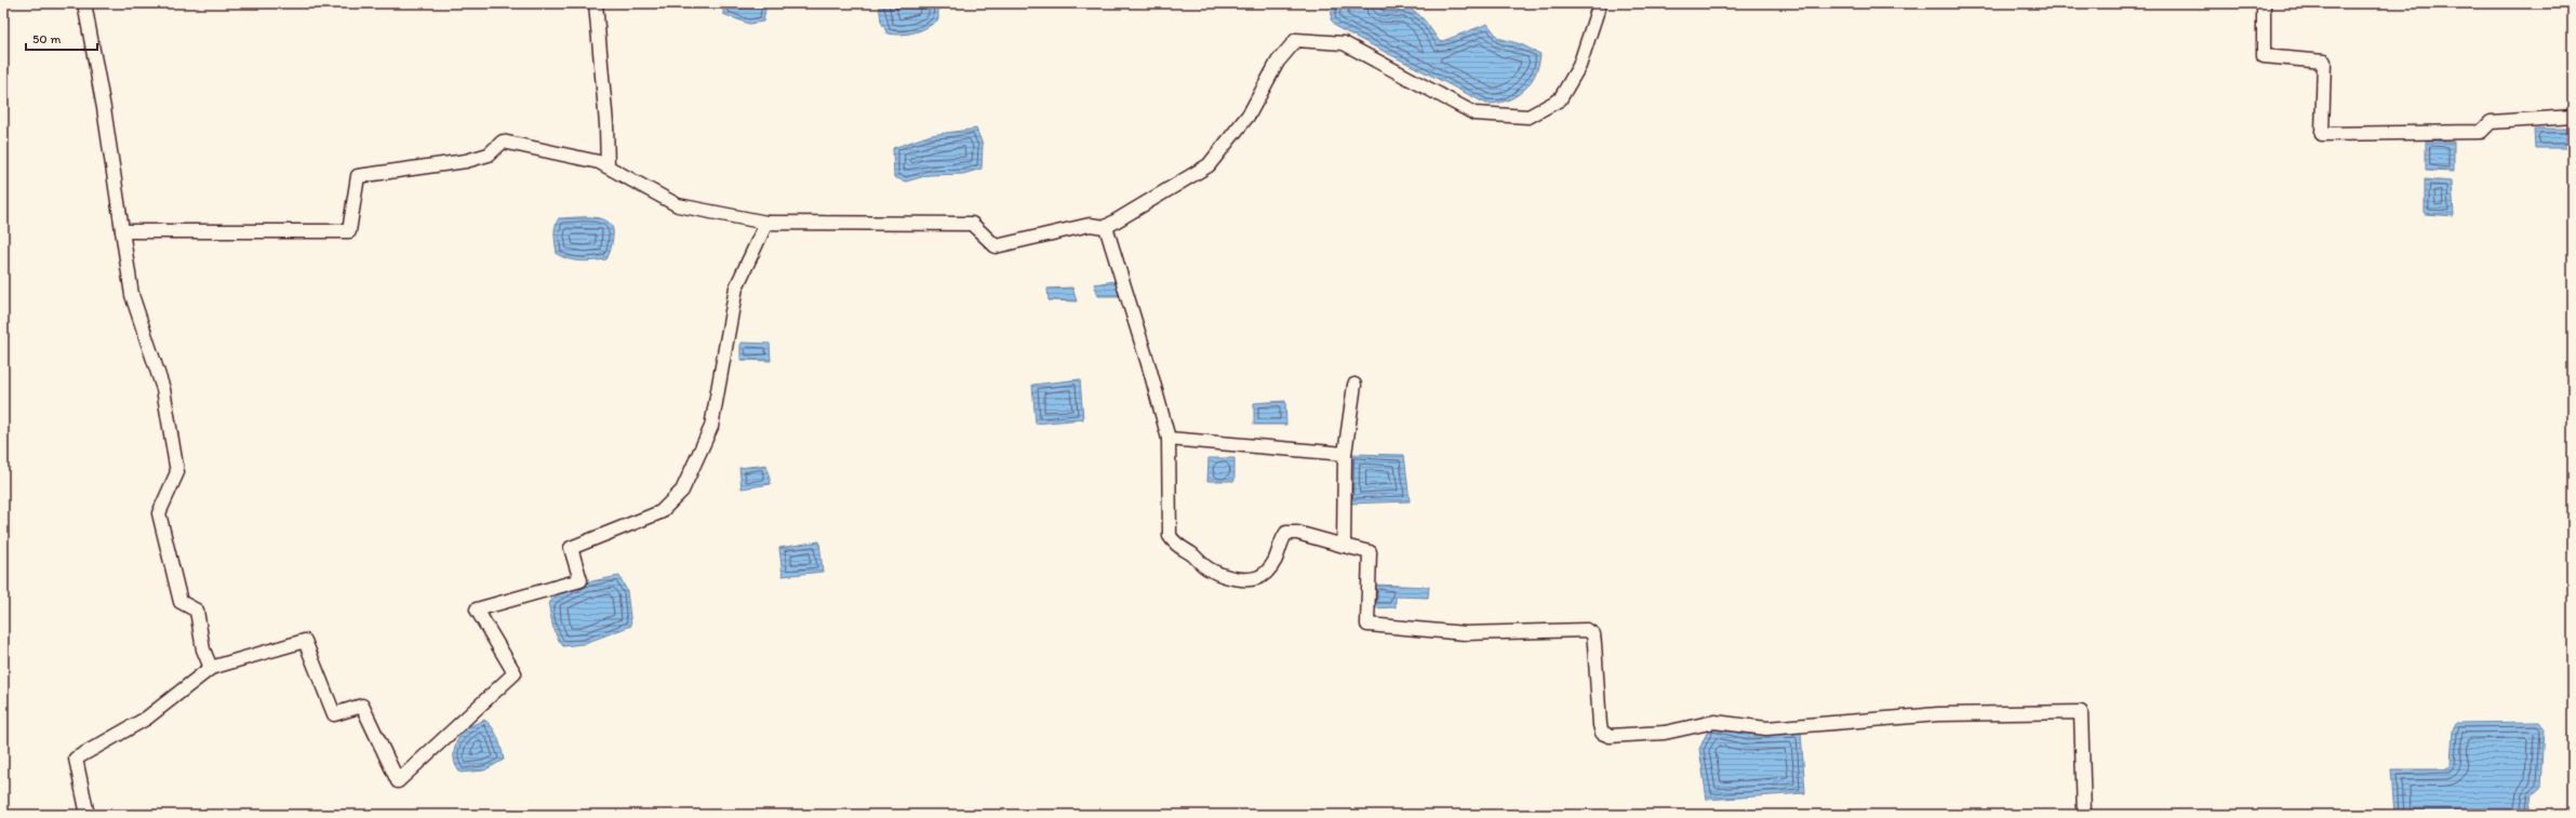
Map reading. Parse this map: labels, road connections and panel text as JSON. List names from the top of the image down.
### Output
{
  "scale_bar": "50 m"
}
